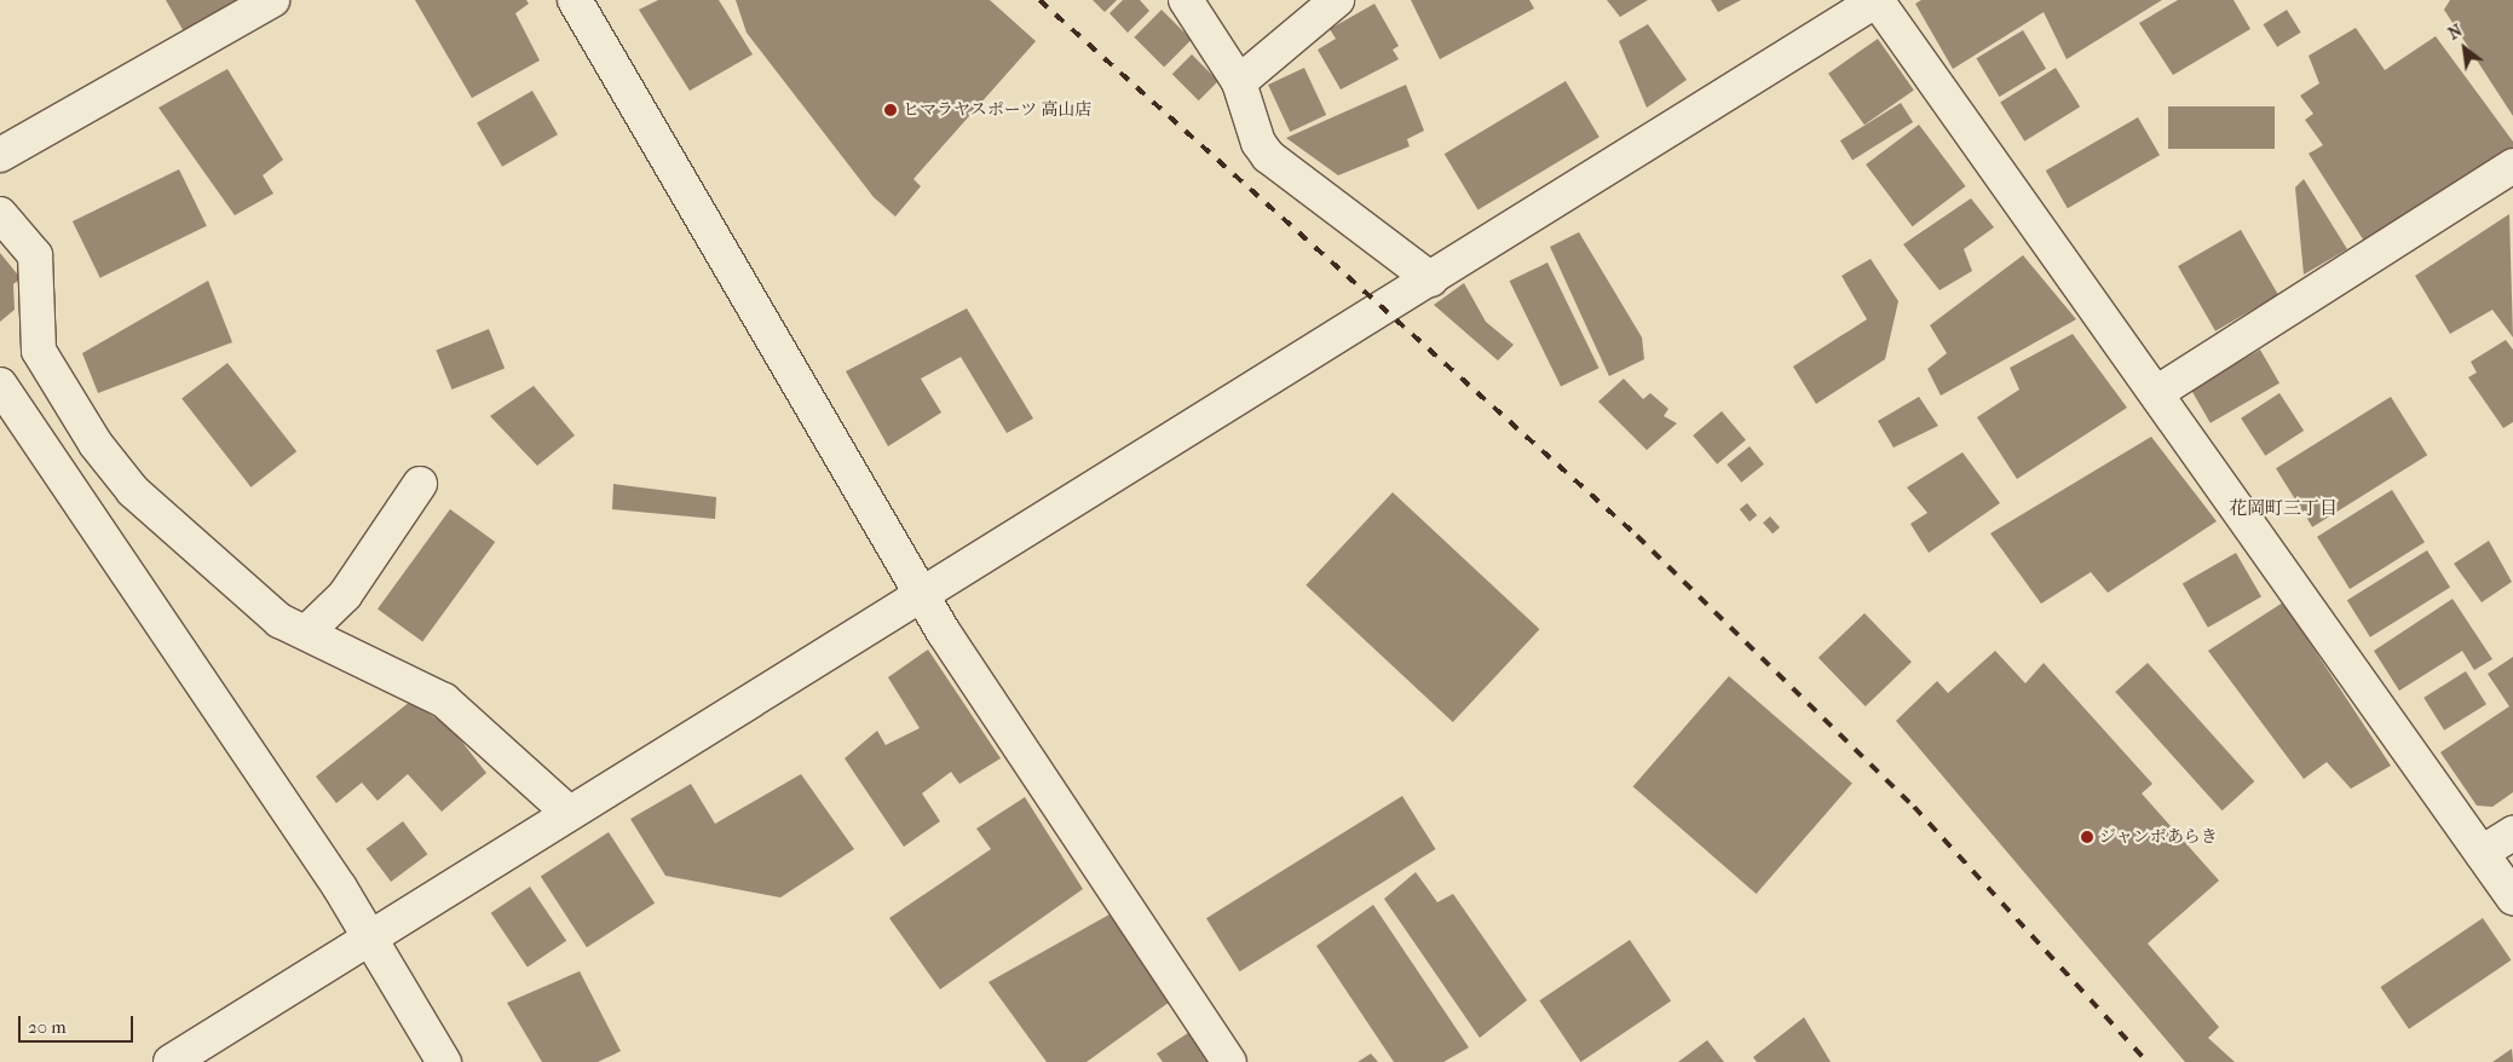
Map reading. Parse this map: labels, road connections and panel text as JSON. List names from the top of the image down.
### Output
{
  "districts": ["花岡町三丁目"],
  "places": ["ヒマラヤスポーツ 高山店", "ジャンボあらき"],
  "scale_bar": "20 m",
  "north": "top left"
}
